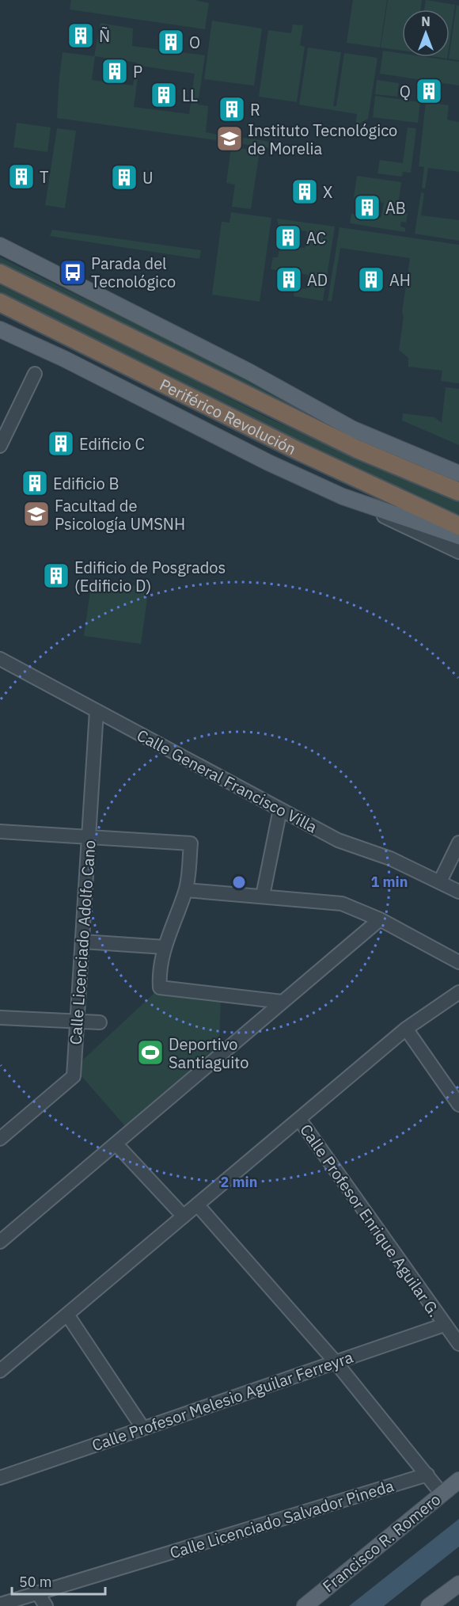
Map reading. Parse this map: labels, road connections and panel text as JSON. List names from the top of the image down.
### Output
{
  "streets": {
    "highway": ["Periférico Revolución"],
    "main road": ["Francisco R. Romero"],
    "street": [
      "Calle General Francisco Villa",
      "Calle Licenciado Adolfo Cano",
      "Calle Profesor Enrique Aguilar G.",
      "Calle Profesor Melesio Aguilar Ferreyra",
      "Calle Licenciado Salvador Pineda"
    ]
  },
  "crossings": [
    ["Calle General Francisco Villa", "Calle Licenciado Adolfo Cano"],
    ["Calle Profesor Enrique Aguilar G.", "Calle Profesor Melesio Aguilar Ferreyra"]
  ],
  "places": {
    "building": [
      "Ñ",
      "O",
      "P",
      "Q",
      "LL",
      "R",
      "T",
      "U",
      "X",
      "AB",
      "AC",
      "AD",
      "AH",
      "Edificio C",
      "Edificio B",
      "Edificio de Posgrados (Edificio D)"
    ],
    "school or university": ["Instituto Tecnológico de Morelia", "Facultad de Psicología UMSNH"],
    "bus stop": ["Parada del Tecnológico"],
    "sports": ["Deportivo Santiaguito"]
  },
  "scale_bar": "50 m",
  "north": "top",
  "rings": ["1 min", "2 min"]
}
